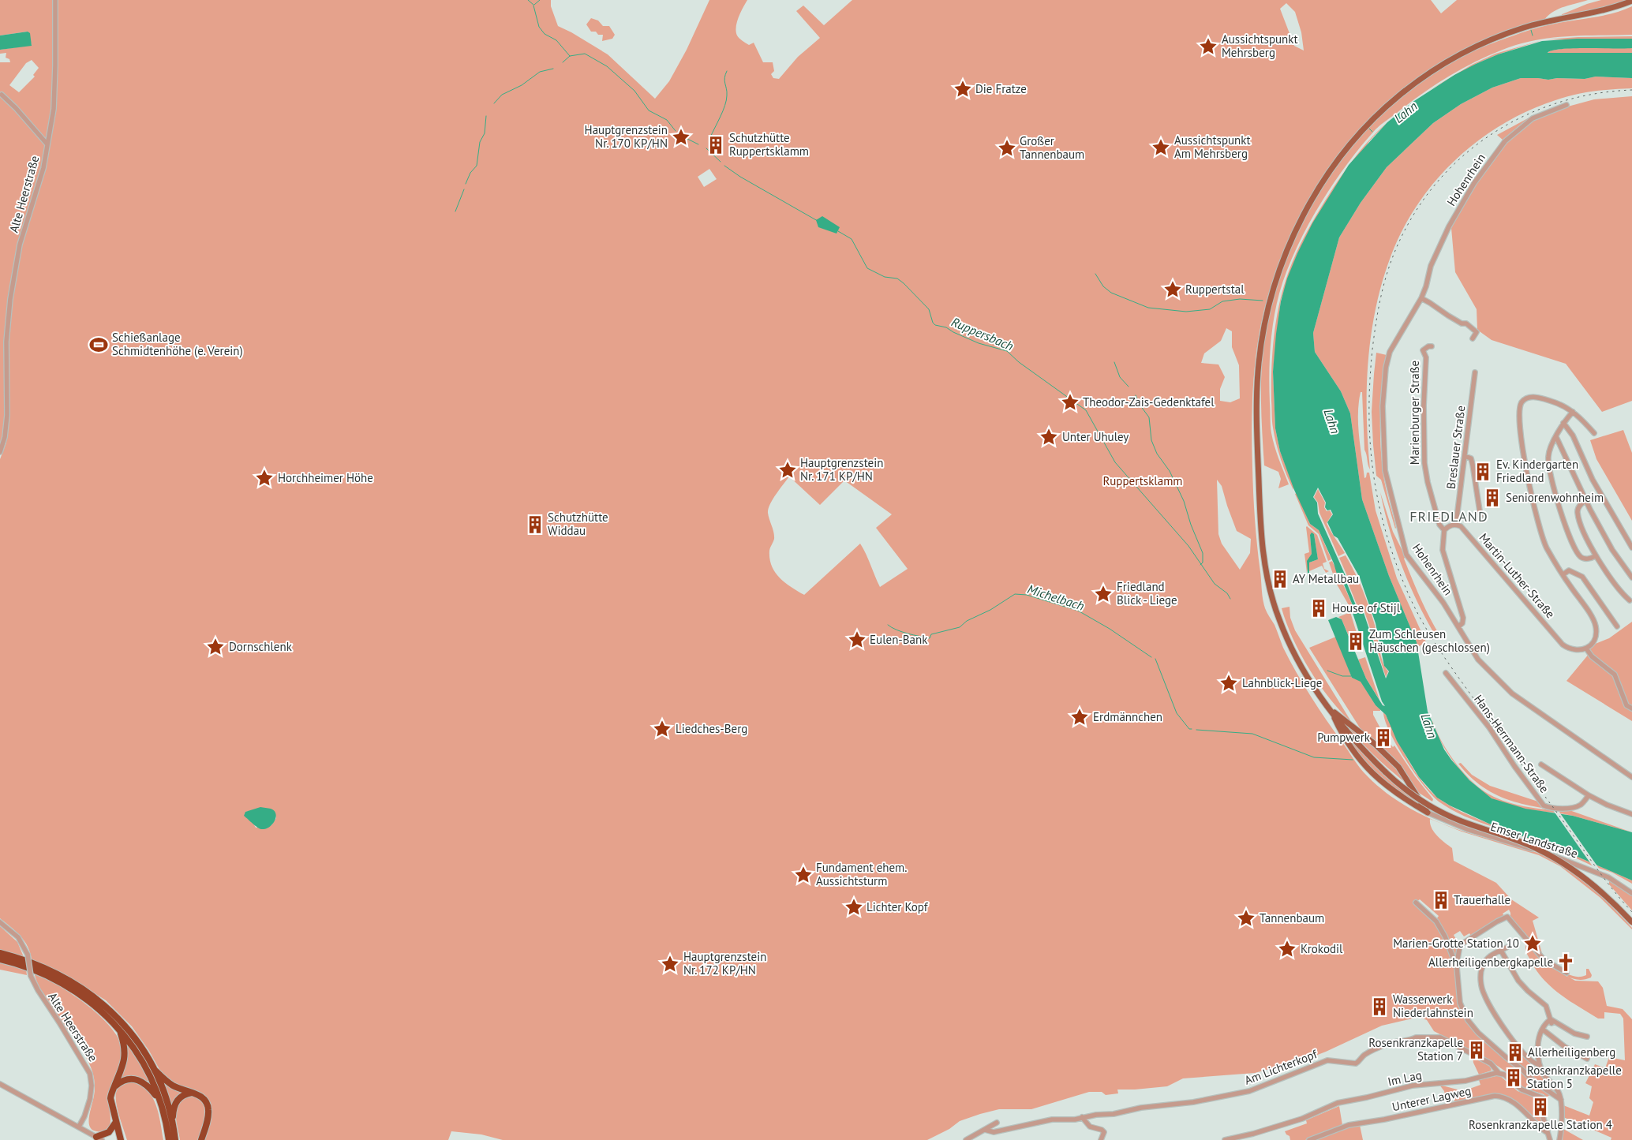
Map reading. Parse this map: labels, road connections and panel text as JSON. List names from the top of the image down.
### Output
{
  "streets": {
    "street": [
      "Hohenrhein",
      "Alte Heerstraße",
      "Marienburger Straße",
      "Breslauer Straße",
      "Martin-Luther-Straße",
      "Hans-Herrmann-Straße",
      "Emser Landstraße",
      "Am Lichterkopf",
      "Im Lag",
      "Unterer Lagweg"
    ]
  },
  "crossings": [
    ["Breslauer Straße", "Martin-Luther-Straße"],
    ["Am Lichterkopf", "Im Lag"]
  ],
  "districts": ["FRIEDLAND"],
  "water": ["Lahn", "Ruppersbach", "Michelbach"],
  "parks": ["Ruppertsklamm"],
  "places": {
    "place": [
      "Aussichtspunkt Mehrsberg",
      "Die Fratze",
      "Hauptgrenzstein Nr. 170 KP/HN",
      "Aussichtspunkt Am Mehrsberg",
      "Großer Tannenbaum",
      "Ruppertstal",
      "Theodor-Zais-Gedenktafel",
      "Unter Uhuley",
      "Hauptgrenzstein Nr. 171 KP/HN",
      "Horchheimer Höhe",
      "Friedland Blick - Liege",
      "Eulen-Bank",
      "Dornschlenk",
      "Lahnblick-Liege",
      "Erdmännchen",
      "Liedches-Berg",
      "Fundament ehem. Aussichtsturm",
      "Lichter Kopf",
      "Tannenbaum",
      "Marien-Grotte Station 10",
      "Krokodil",
      "Hauptgrenzstein Nr. 172 KP/HN"
    ],
    "building": [
      "Schutzhütte Ruppertsklamm",
      "Ev. Kindergarten Friedland",
      "Seniorenwohnheim",
      "Schutzhütte Widdau",
      "AY Metallbau",
      "House of Stijl",
      "Zum Schleusen Häuschen (geschlossen)",
      "Pumpwerk",
      "Trauerhalle",
      "Wasserwerk Niederlahnstein",
      "Rosenkranzkapelle Station 7",
      "Allerheiligenberg",
      "Rosenkranzkapelle Station 5",
      "Rosenkranzkapelle Station 4"
    ],
    "sports": ["Schießanlage Schmidtenhöhe (e. Verein)"],
    "church": ["Allerheiligenbergkapelle"]
  }
}
